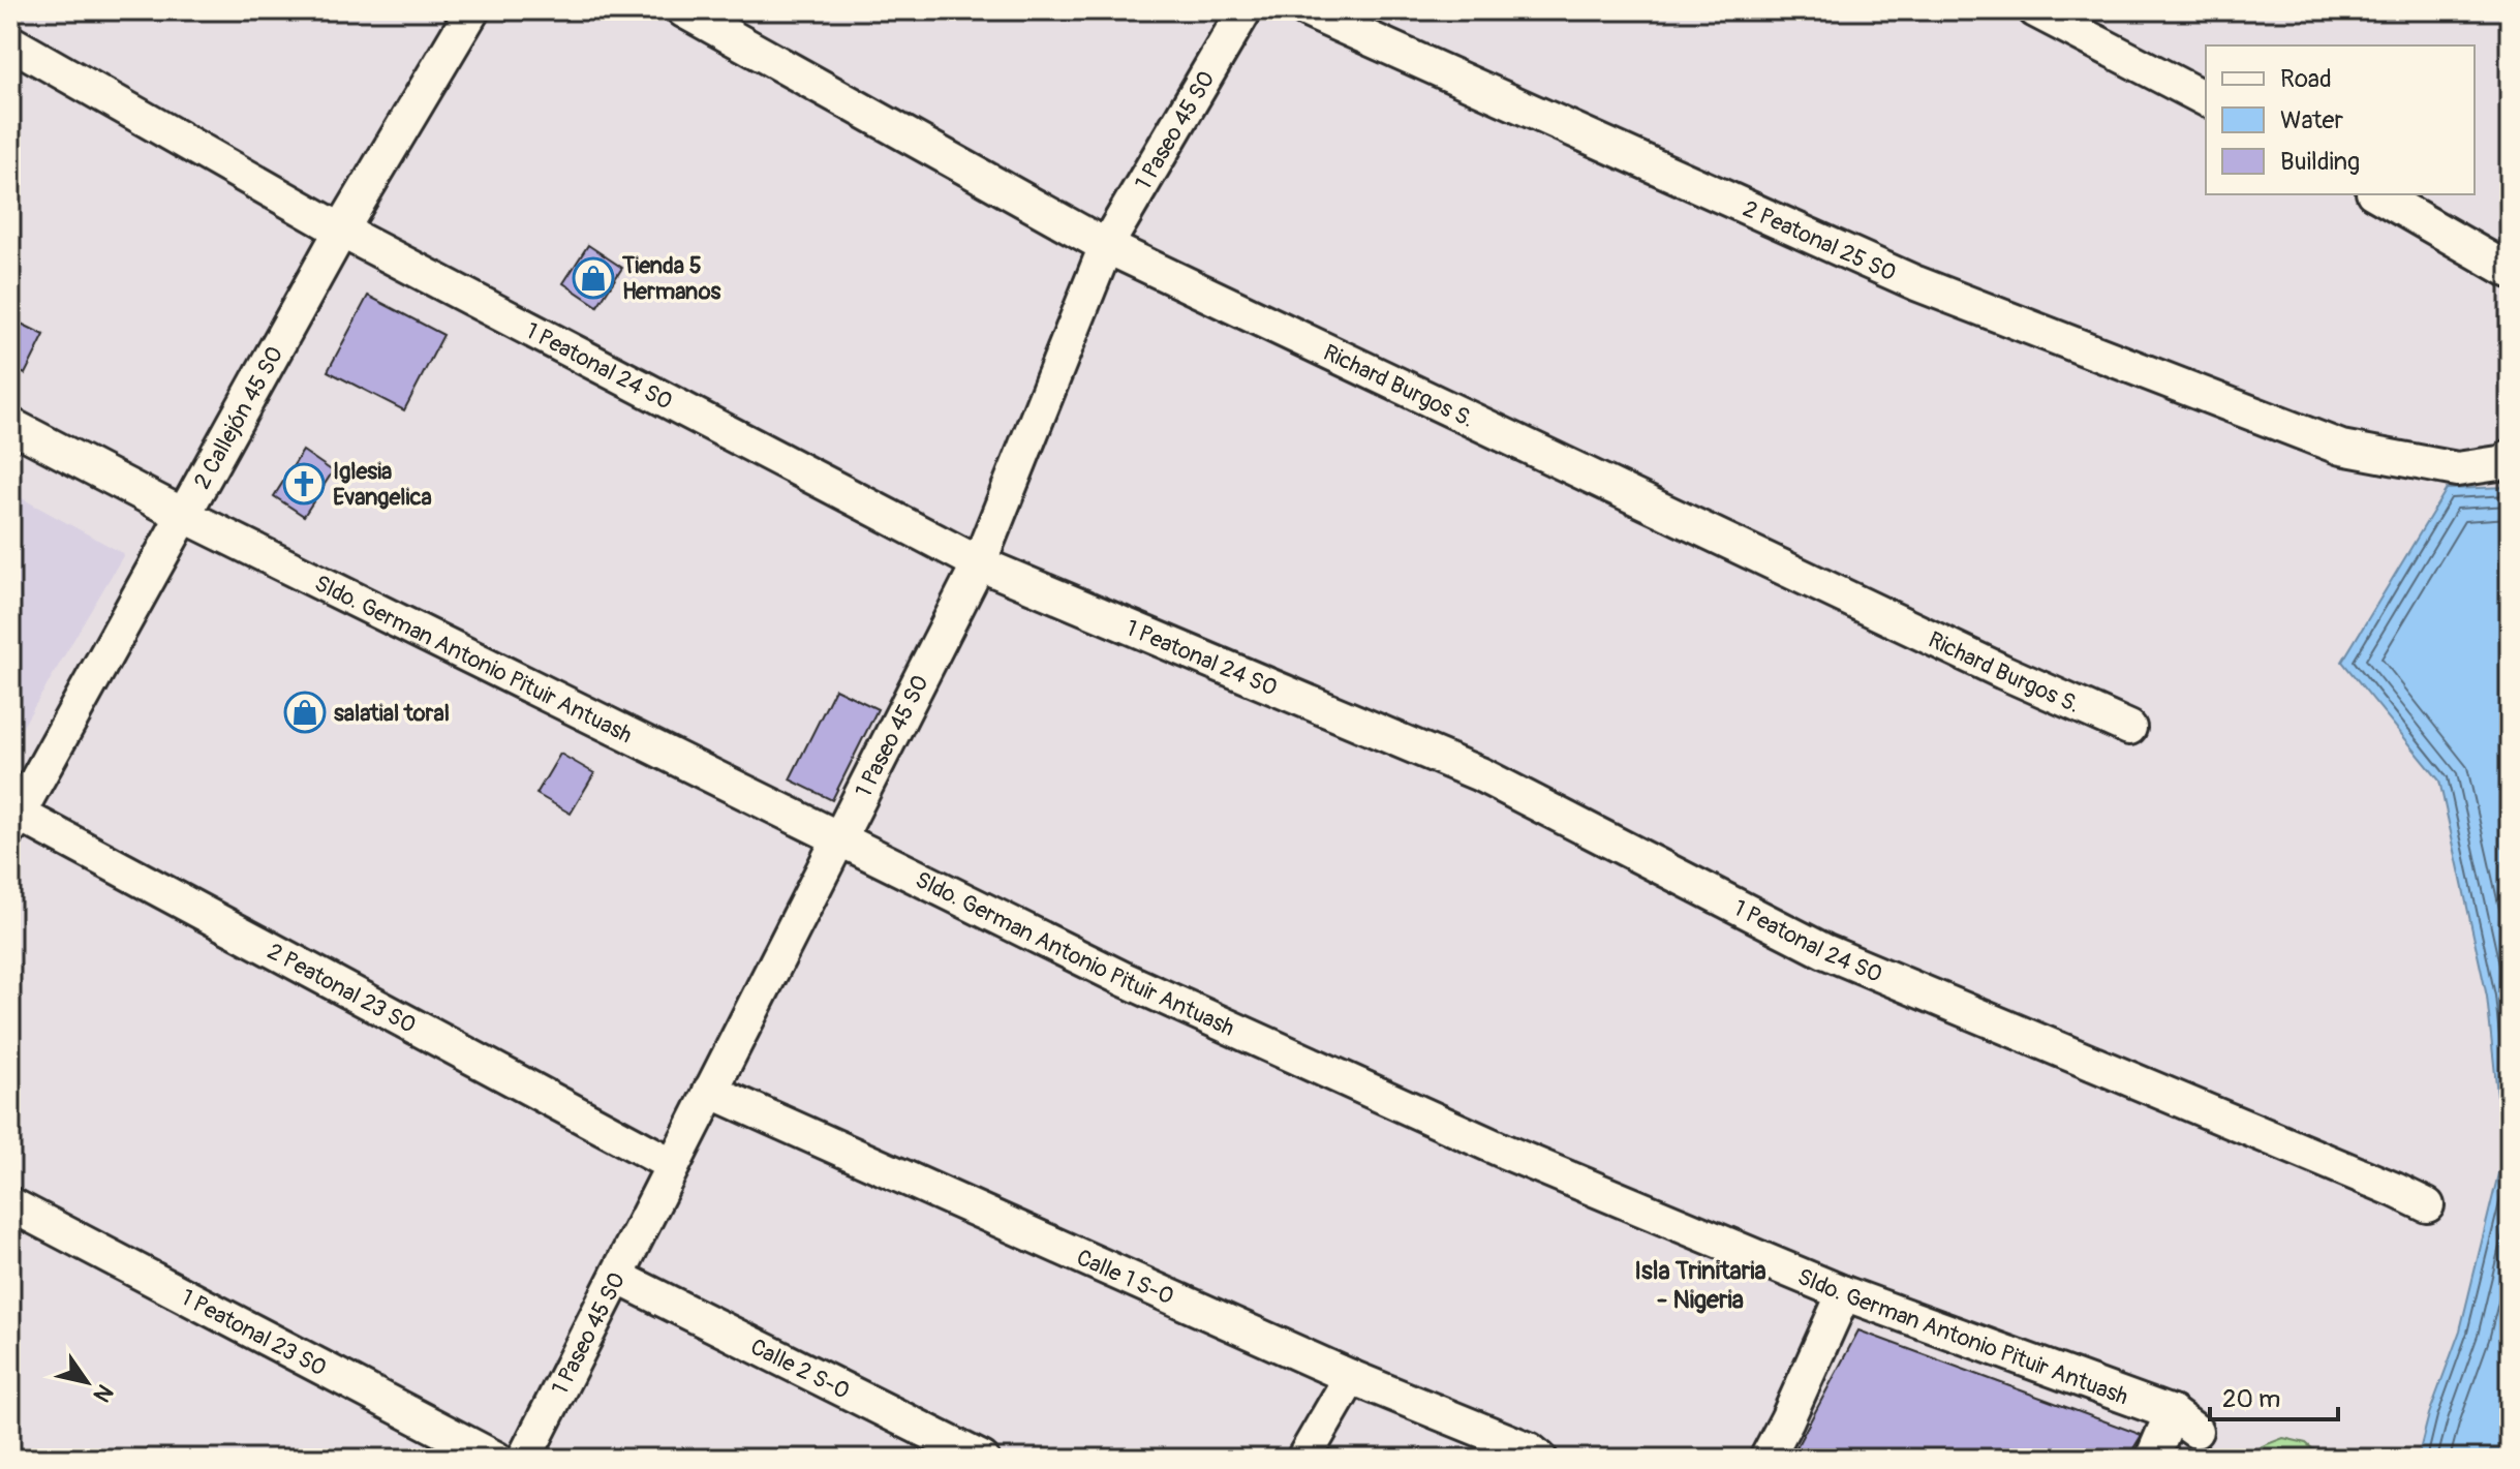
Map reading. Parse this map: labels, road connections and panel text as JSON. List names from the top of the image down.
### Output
{
  "streets": {
    "street": [
      "1 Paseo 45 SO",
      "2 Peatonal 25 SO",
      "1 Peatonal 24 SO",
      "Richard Burgos S.",
      "2 Callejón 45 SO",
      "Sldo. German Antonio Pituir Antuash",
      "2 Peatonal 23 SO",
      "Calle 1 S-O",
      "1 Peatonal 23 SO",
      "Calle 2 S-O"
    ]
  },
  "crossings": [
    ["1 Paseo 45 SO", "1 Peatonal 24 SO"],
    ["1 Paseo 45 SO", "Richard Burgos S."],
    ["1 Paseo 45 SO", "Sldo. German Antonio Pituir Antuash"],
    ["1 Paseo 45 SO", "2 Peatonal 23 SO"],
    ["1 Paseo 45 SO", "Calle 1 S-O"],
    ["1 Paseo 45 SO", "Calle 2 S-O"],
    ["1 Peatonal 24 SO", "2 Callejón 45 SO"],
    ["2 Callejón 45 SO", "Sldo. German Antonio Pituir Antuash"],
    ["2 Callejón 45 SO", "2 Peatonal 23 SO"]
  ],
  "districts": ["Isla Trinitaria - Nigeria"],
  "places": {
    "shop": ["Tienda 5 Hermanos", "salatial toral"],
    "church": ["Iglesia Evangelica"]
  },
  "legend": ["Road", "Water", "Building"],
  "scale_bar": "20 m",
  "north": "bottom right"
}
